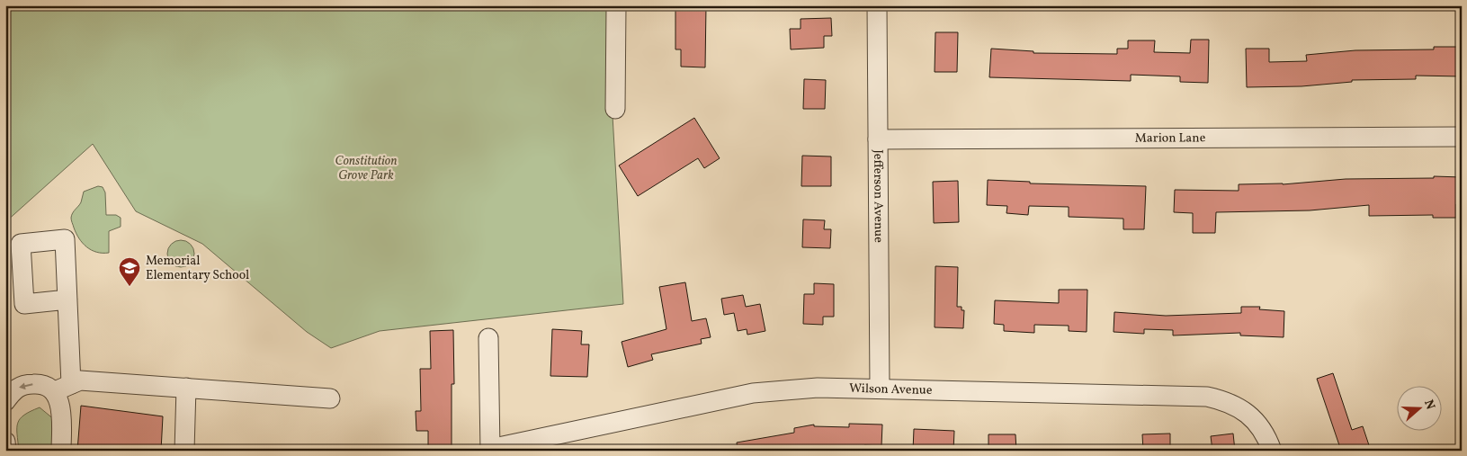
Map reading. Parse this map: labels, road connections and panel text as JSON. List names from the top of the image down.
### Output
{
  "streets": {
    "street": ["Marion Lane", "Jefferson Avenue", "Wilson Avenue"]
  },
  "crossings": [
    ["Marion Lane", "Jefferson Avenue"],
    ["Jefferson Avenue", "Wilson Avenue"]
  ],
  "parks": ["Constitution Grove Park"],
  "places": {
    "school or university": ["Memorial Elementary School"]
  },
  "north": "right"
}
